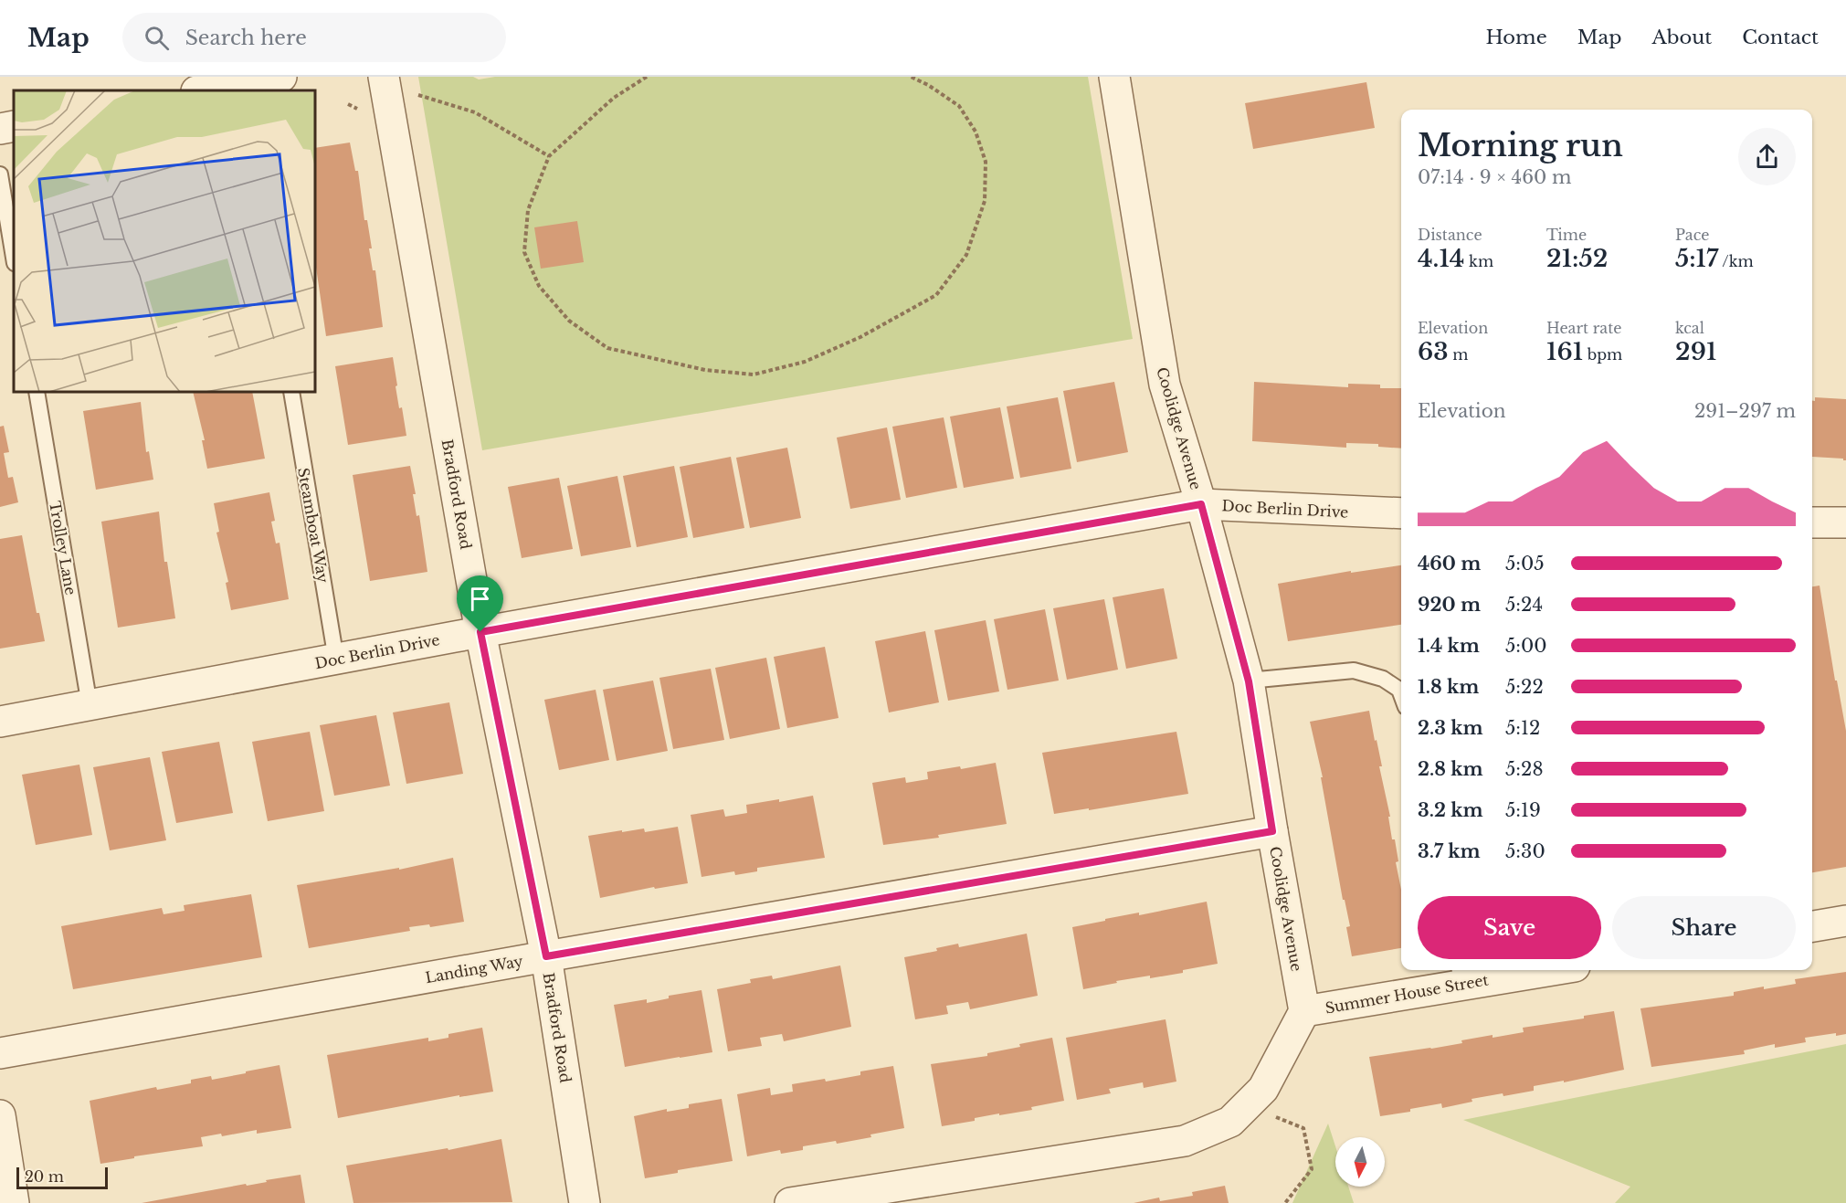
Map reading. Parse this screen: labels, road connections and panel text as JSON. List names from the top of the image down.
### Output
{
  "streets": {
    "street": [
      "Coolidge Avenue",
      "Bradford Road",
      "Doc Berlin Drive",
      "Landing Way",
      "Summer House Street"
    ],
    "lane": ["Steamboat Way", "Trolley Lane"]
  },
  "crossings": [
    ["Coolidge Avenue", "Doc Berlin Drive"],
    ["Coolidge Avenue", "Landing Way"],
    ["Coolidge Avenue", "Summer House Street"],
    ["Bradford Road", "Doc Berlin Drive"],
    ["Bradford Road", "Landing Way"],
    ["Doc Berlin Drive", "Steamboat Way"],
    ["Doc Berlin Drive", "Trolley Lane"]
  ],
  "scale_bar": "20 m",
  "north": "bottom",
  "page": {
    "header": "Map",
    "search": "Search here",
    "nav": [
      "Home",
      "Map",
      "About",
      "Contact"
    ],
    "heading": ["Morning run", "07:14 · 9 × 460 m"],
    "stats": [
      ["Distance", "4.14 km"],
      ["Time", "21:52"],
      ["Pace", "5:17 /km"],
      ["Elevation", "63 m"],
      ["Heart rate", "161 bpm"],
      ["kcal", "291"]
    ],
    "chart": ["Elevation", "291–297 m"],
    "list": [
      {
        "name": "460 m",
        "note": "5:05"
      },
      {
        "name": "920 m",
        "note": "5:24"
      },
      {
        "name": "1.4 km",
        "note": "5:00"
      },
      {
        "name": "1.8 km",
        "note": "5:22"
      },
      {
        "name": "2.3 km",
        "note": "5:12"
      },
      {
        "name": "2.8 km",
        "note": "5:28"
      },
      {
        "name": "3.2 km",
        "note": "5:19"
      },
      {
        "name": "3.7 km",
        "note": "5:30"
      }
    ],
    "buttons": ["Save", "Share"],
    "scale": "20 m"
  }
}
